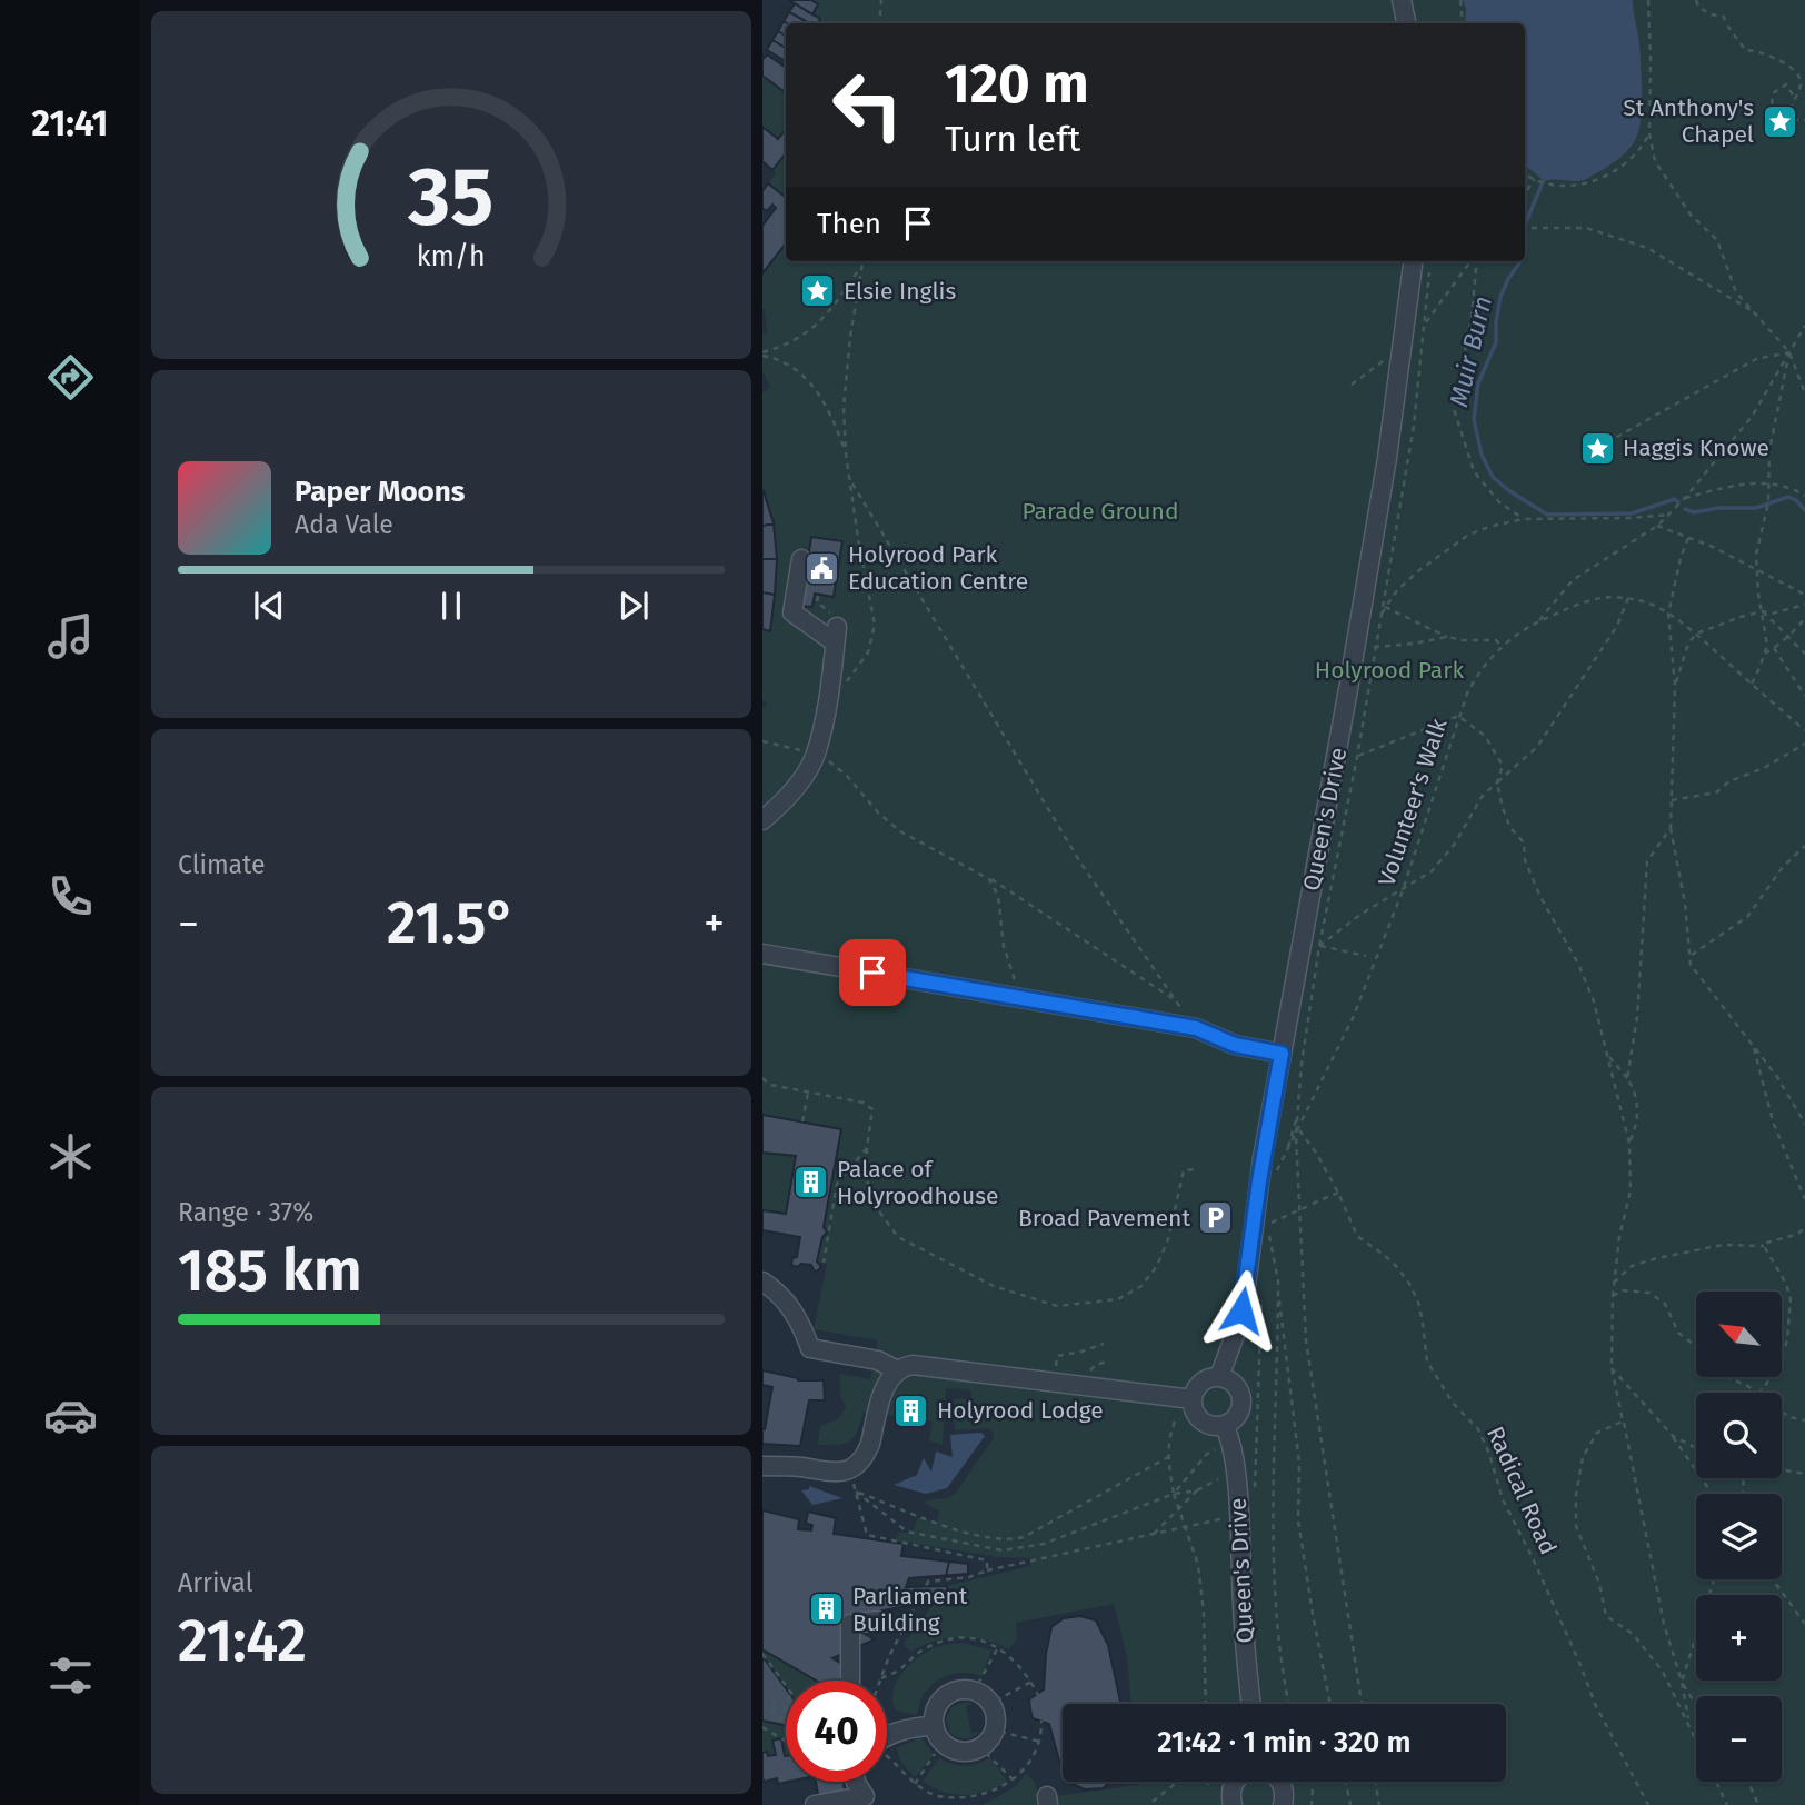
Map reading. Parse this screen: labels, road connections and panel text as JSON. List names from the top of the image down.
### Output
{
  "streets": {
    "street": ["Queen's Drive"],
    "path": ["Volunteer's Walk", "Radical Road"]
  },
  "crossings": [
    ["Volunteer's Walk", "Radical Road"]
  ],
  "water": ["Muir Burn"],
  "parks": ["Parade Ground", "Holyrood Park"],
  "places": {
    "place": ["St Anthony's Chapel", "Elsie Inglis", "Haggis Knowe"],
    "public building": ["Holyrood Park Education Centre"],
    "building": ["Palace of Holyroodhouse", "Holyrood Lodge", "Parliament Building"],
    "parking": ["Broad Pavement"]
  },
  "north": "top left",
  "page": {
    "tabs": "21:41",
    "turn": ["120 m", "Turn left"],
    "then": "Then",
    "song": ["Paper Moons", "Ada Vale"],
    "tile": [
      "Climate",
      ["Range · 37%", "185 km"],
      ["Arrival", "21:42"]
    ],
    "heat": ["−", "21.5°", "+"],
    "map_buttons": ["+", "−"],
    "limit": "40",
    "trip": "21:42 · 1 min · 320 m",
    "gauge": ["35", "km/h"]
  }
}
